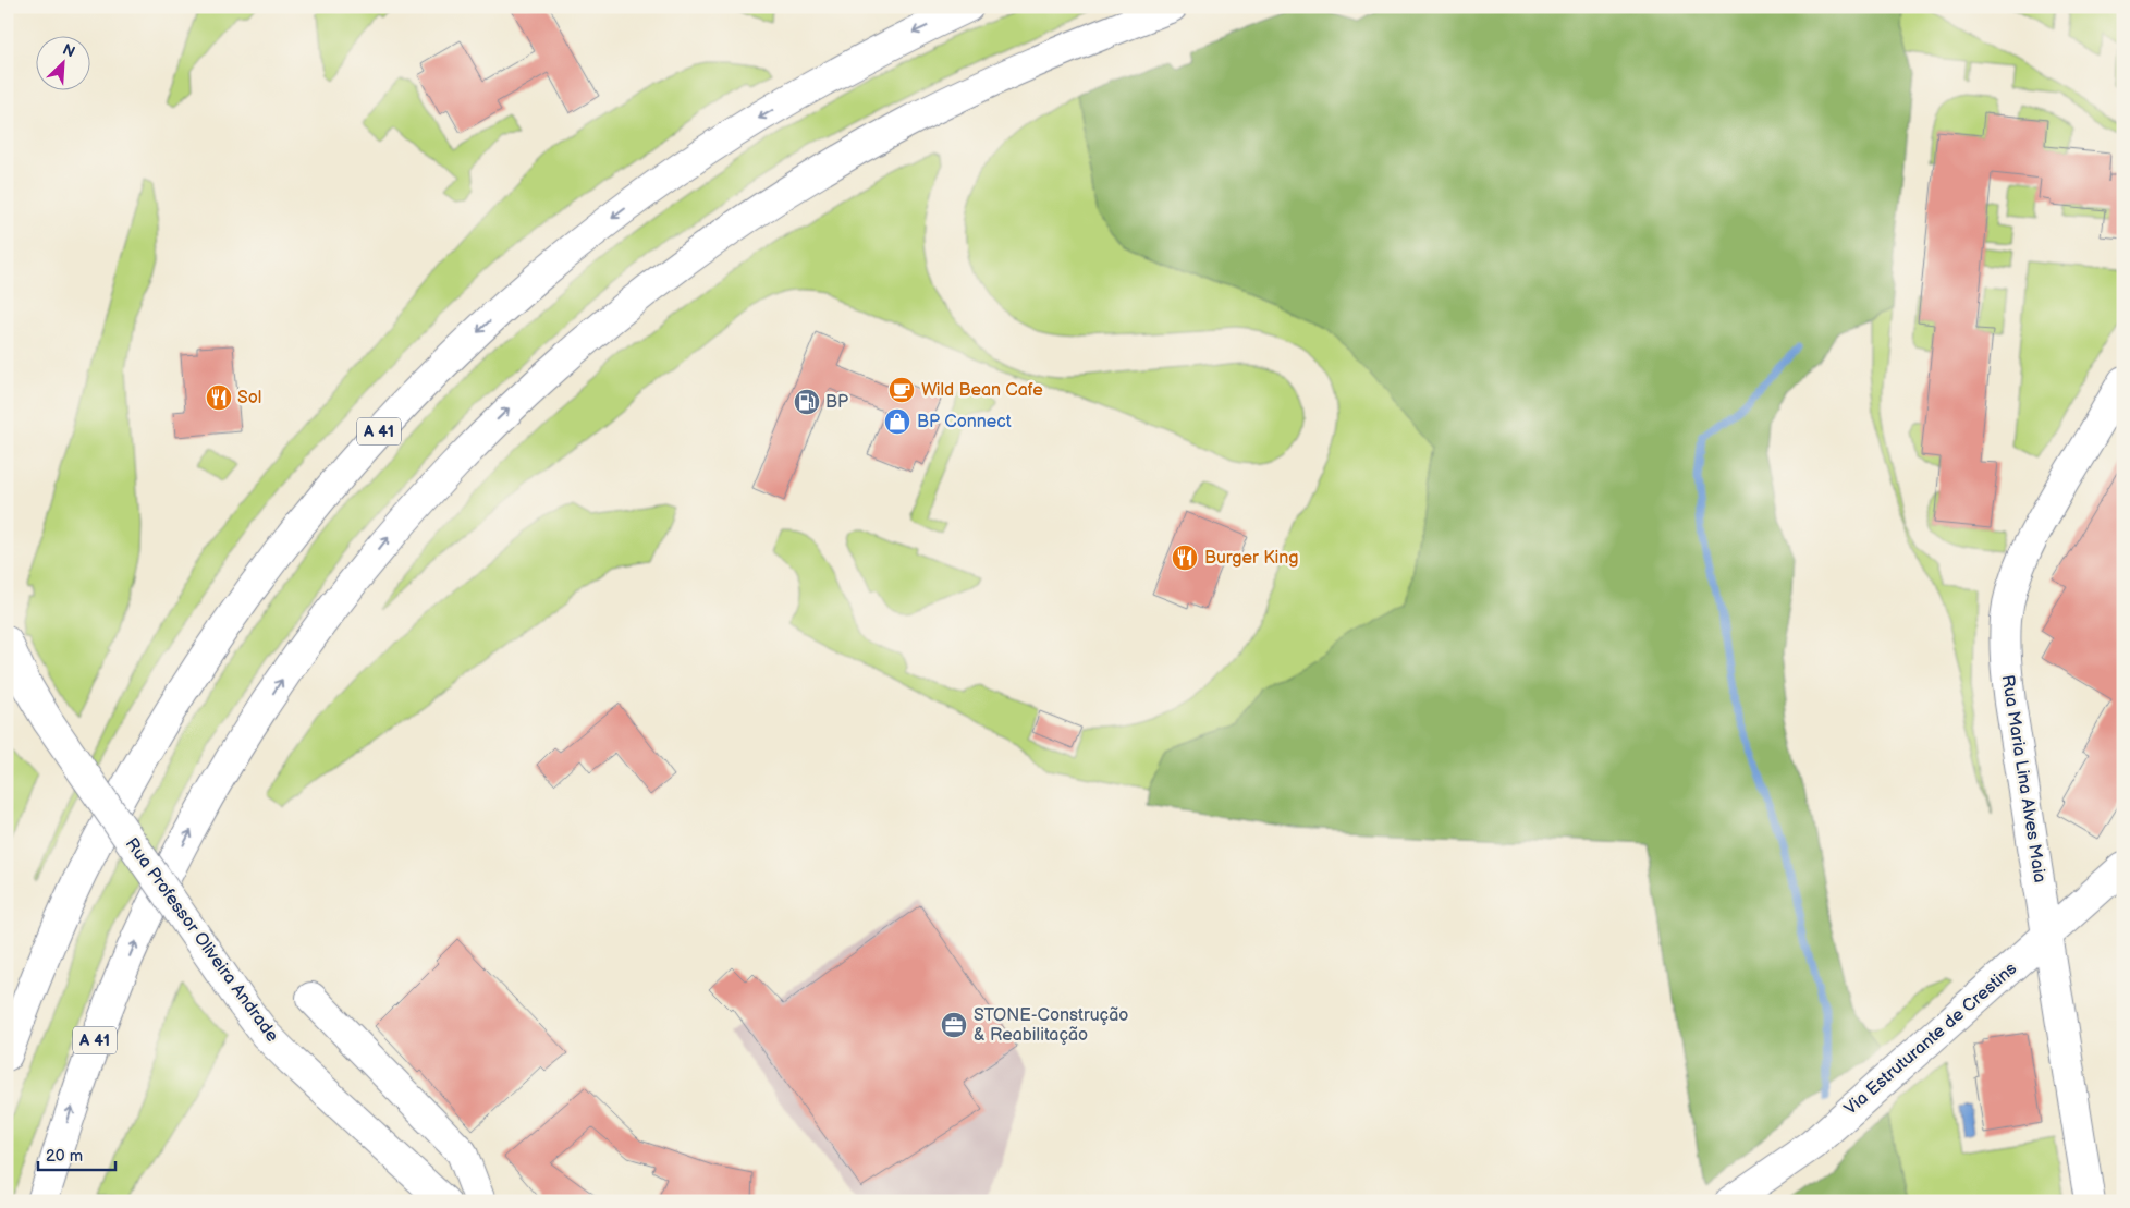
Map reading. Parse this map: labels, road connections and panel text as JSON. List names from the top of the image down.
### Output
{
  "streets": {
    "main road": [
      "A 41",
      "Rua Maria Lina Alves Maia",
      "Rua Professor Oliveira Andrade",
      "Via Estruturante de Crestins"
    ]
  },
  "crossings": [
    ["Rua Maria Lina Alves Maia", "Via Estruturante de Crestins"]
  ],
  "places": {
    "cafe": ["Wild Bean Cafe"],
    "restaurant": ["Sol", "Burger King"],
    "fuel station": ["BP"],
    "shop": ["BP Connect"],
    "office": ["STONE-Construção & Reabilitação"]
  },
  "scale_bar": "20 m",
  "north": "top right"
}
